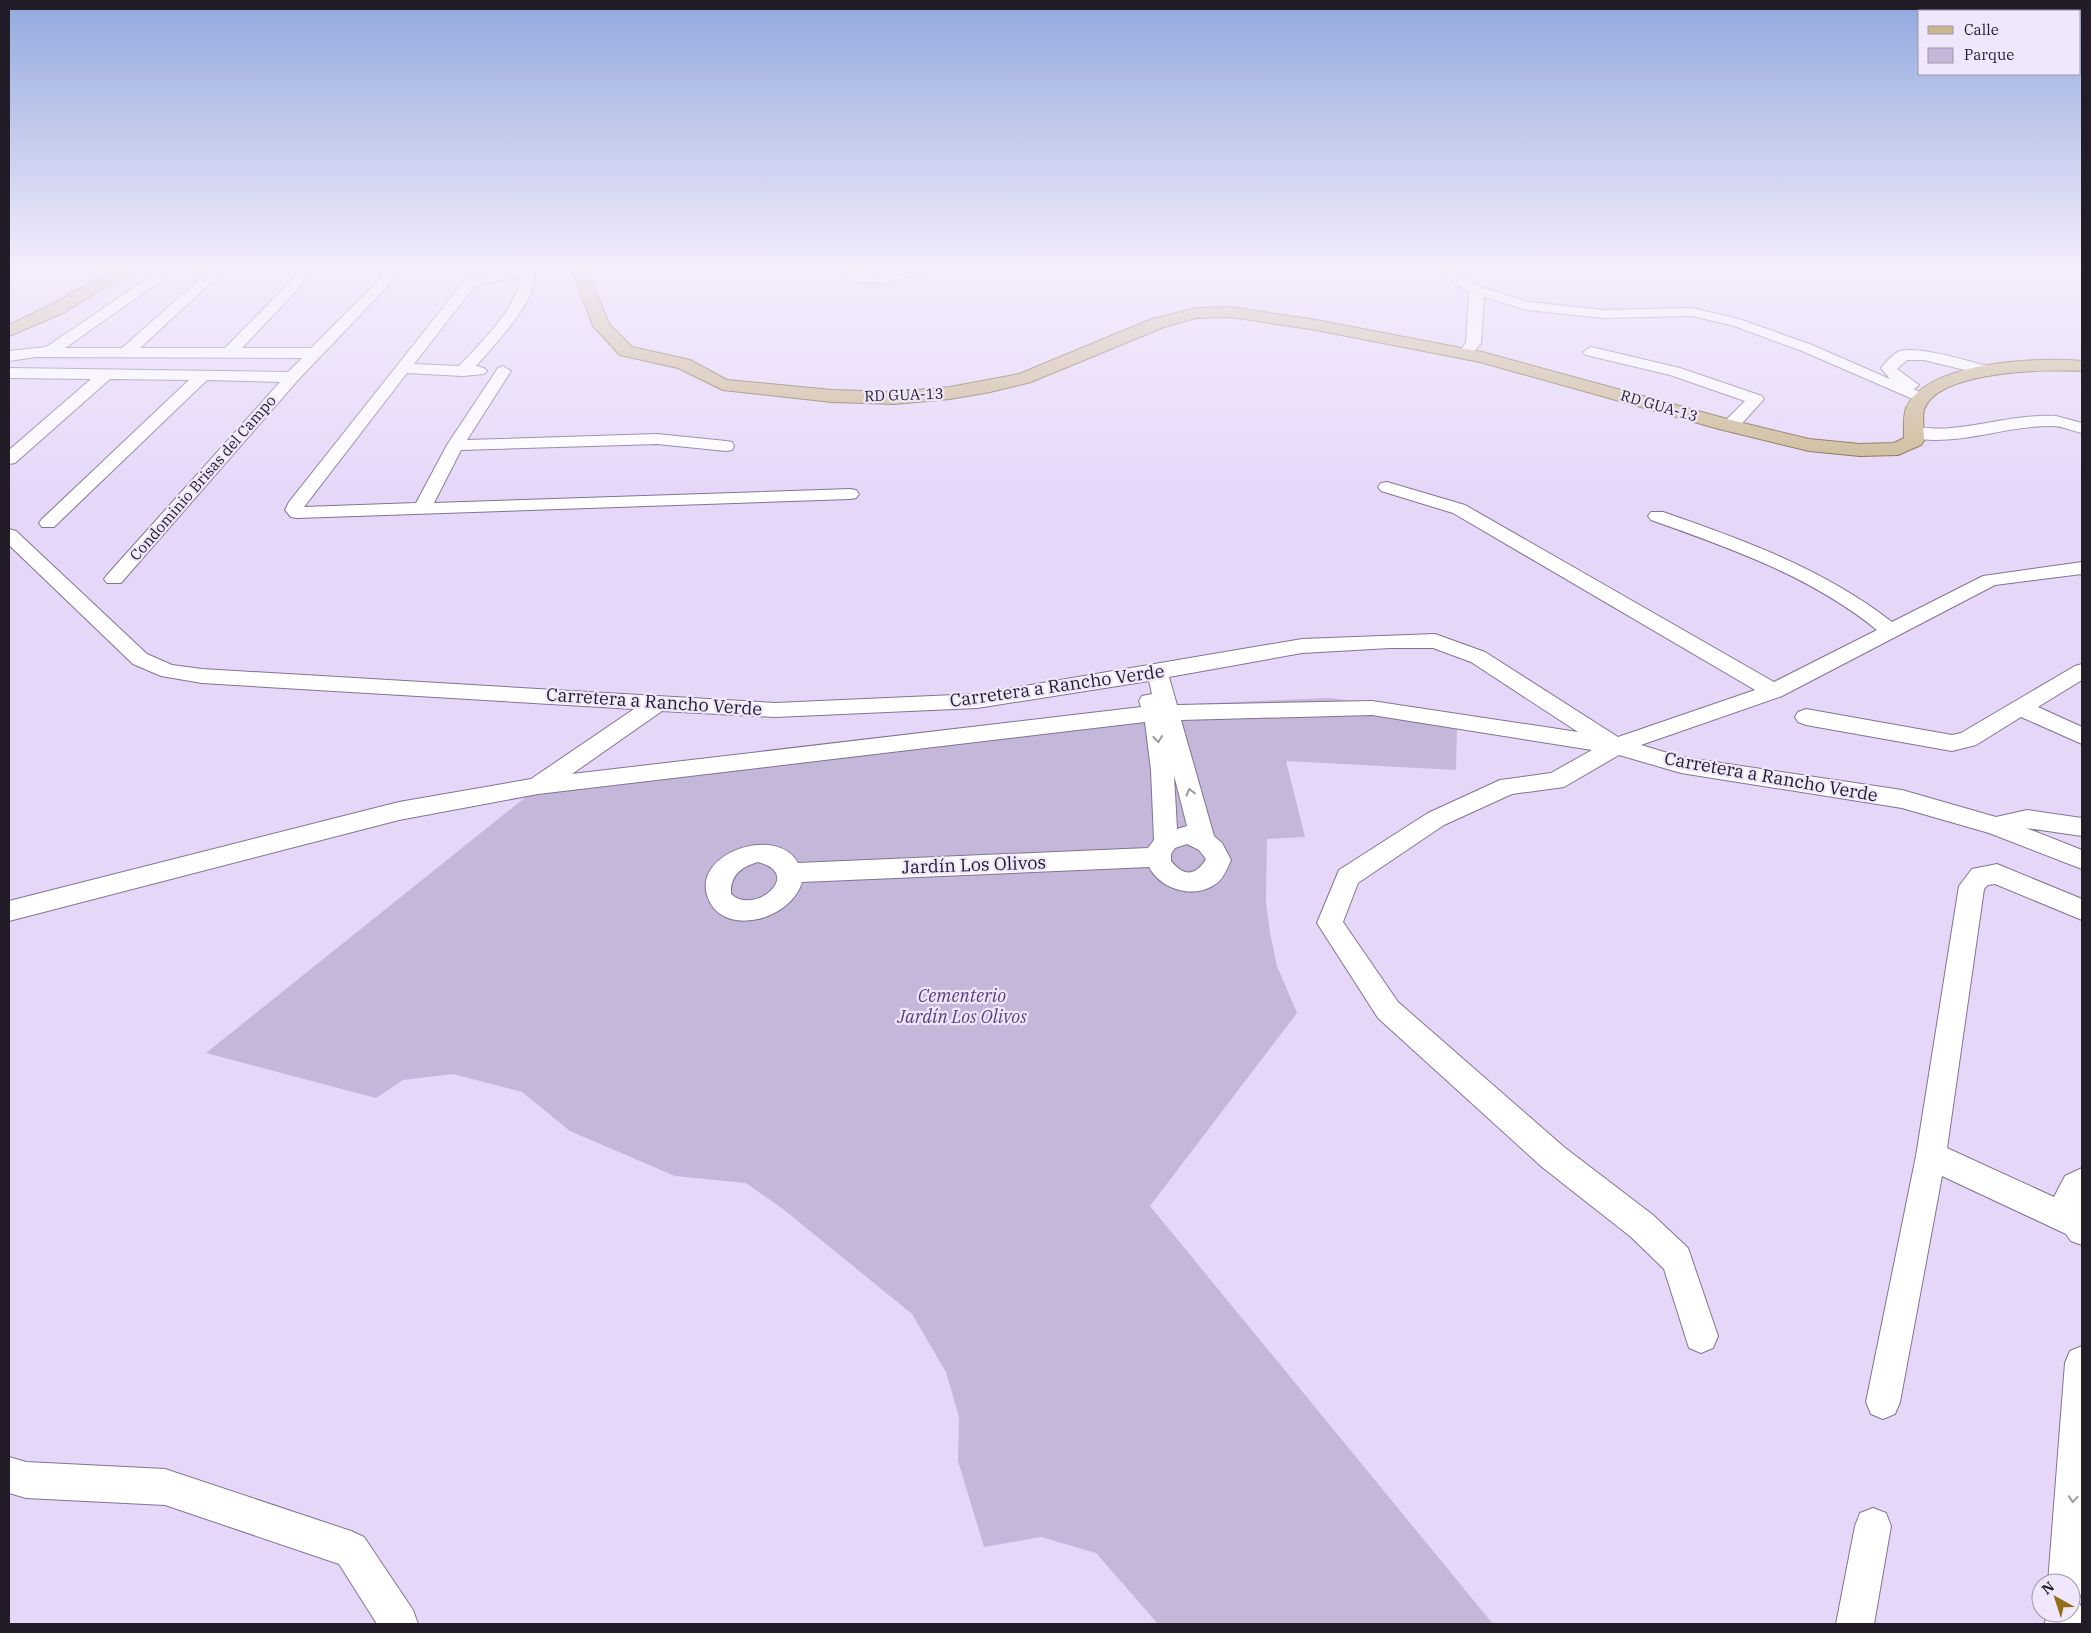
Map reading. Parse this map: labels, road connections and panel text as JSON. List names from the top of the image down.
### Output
{
  "streets": {
    "main road": ["RD GUA-13"],
    "street": ["Condominio Brisas del Campo", "Carretera a Rancho Verde", "Jardín Los Olivos"]
  },
  "parks": ["Cementerio Jardín Los Olivos"],
  "legend": ["Calle", "Parque"],
  "north": "top left"
}
